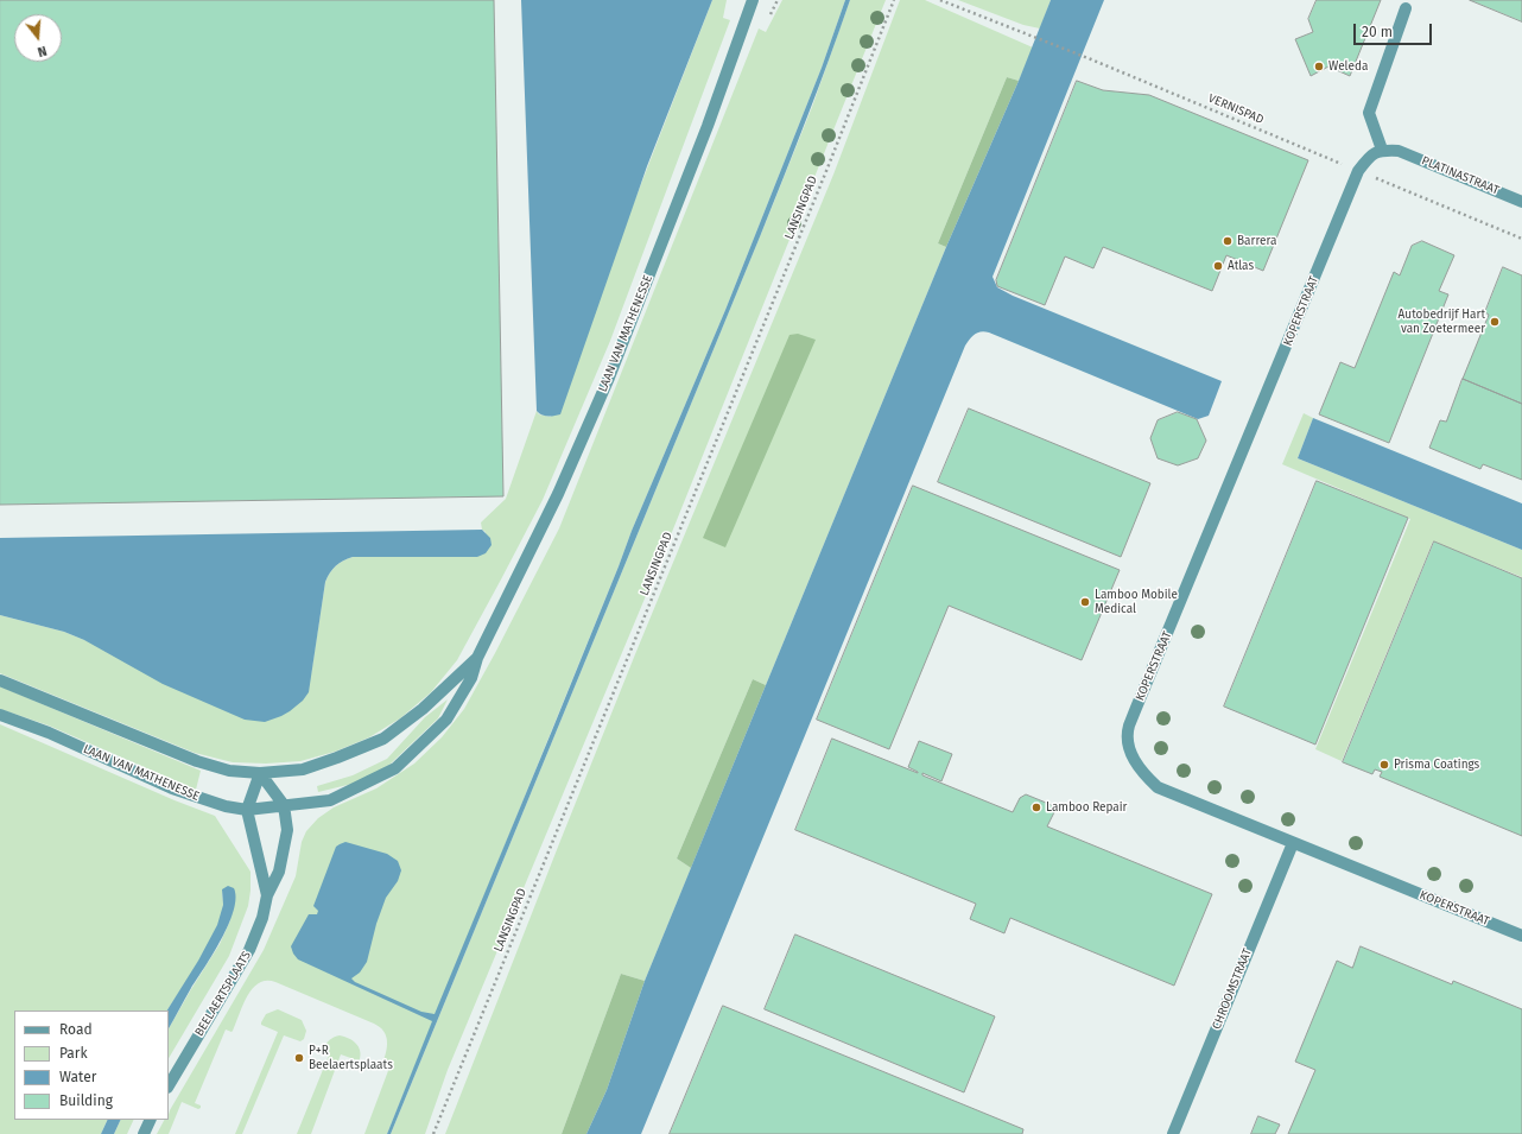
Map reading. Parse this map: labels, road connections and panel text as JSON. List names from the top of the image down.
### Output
{
  "streets": {
    "street": [
      "PLATINASTRAAT",
      "KOPERSTRAAT",
      "LAAN VAN MATHENESSE",
      "CHROOMSTRAAT",
      "BEELAERTSPLAATS"
    ],
    "path": ["VERNISPAD", "LANSINGPAD"]
  },
  "crossings": [
    ["VERNISPAD", "KOPERSTRAAT"],
    ["PLATINASTRAAT", "KOPERSTRAAT"],
    ["KOPERSTRAAT", "CHROOMSTRAAT"],
    ["LAAN VAN MATHENESSE", "BEELAERTSPLAATS"]
  ],
  "places": [
    "Weleda",
    "Barrera",
    "Atlas",
    "Autobedrijf Hart van Zoetermeer",
    "Lamboo Mobile Medical",
    "Prisma Coatings",
    "Lamboo Repair",
    "P+R Beelaertsplaats"
  ],
  "legend": [
    "Road",
    "Park",
    "Water",
    "Building"
  ],
  "scale_bar": "20 m",
  "north": "bottom"
}
